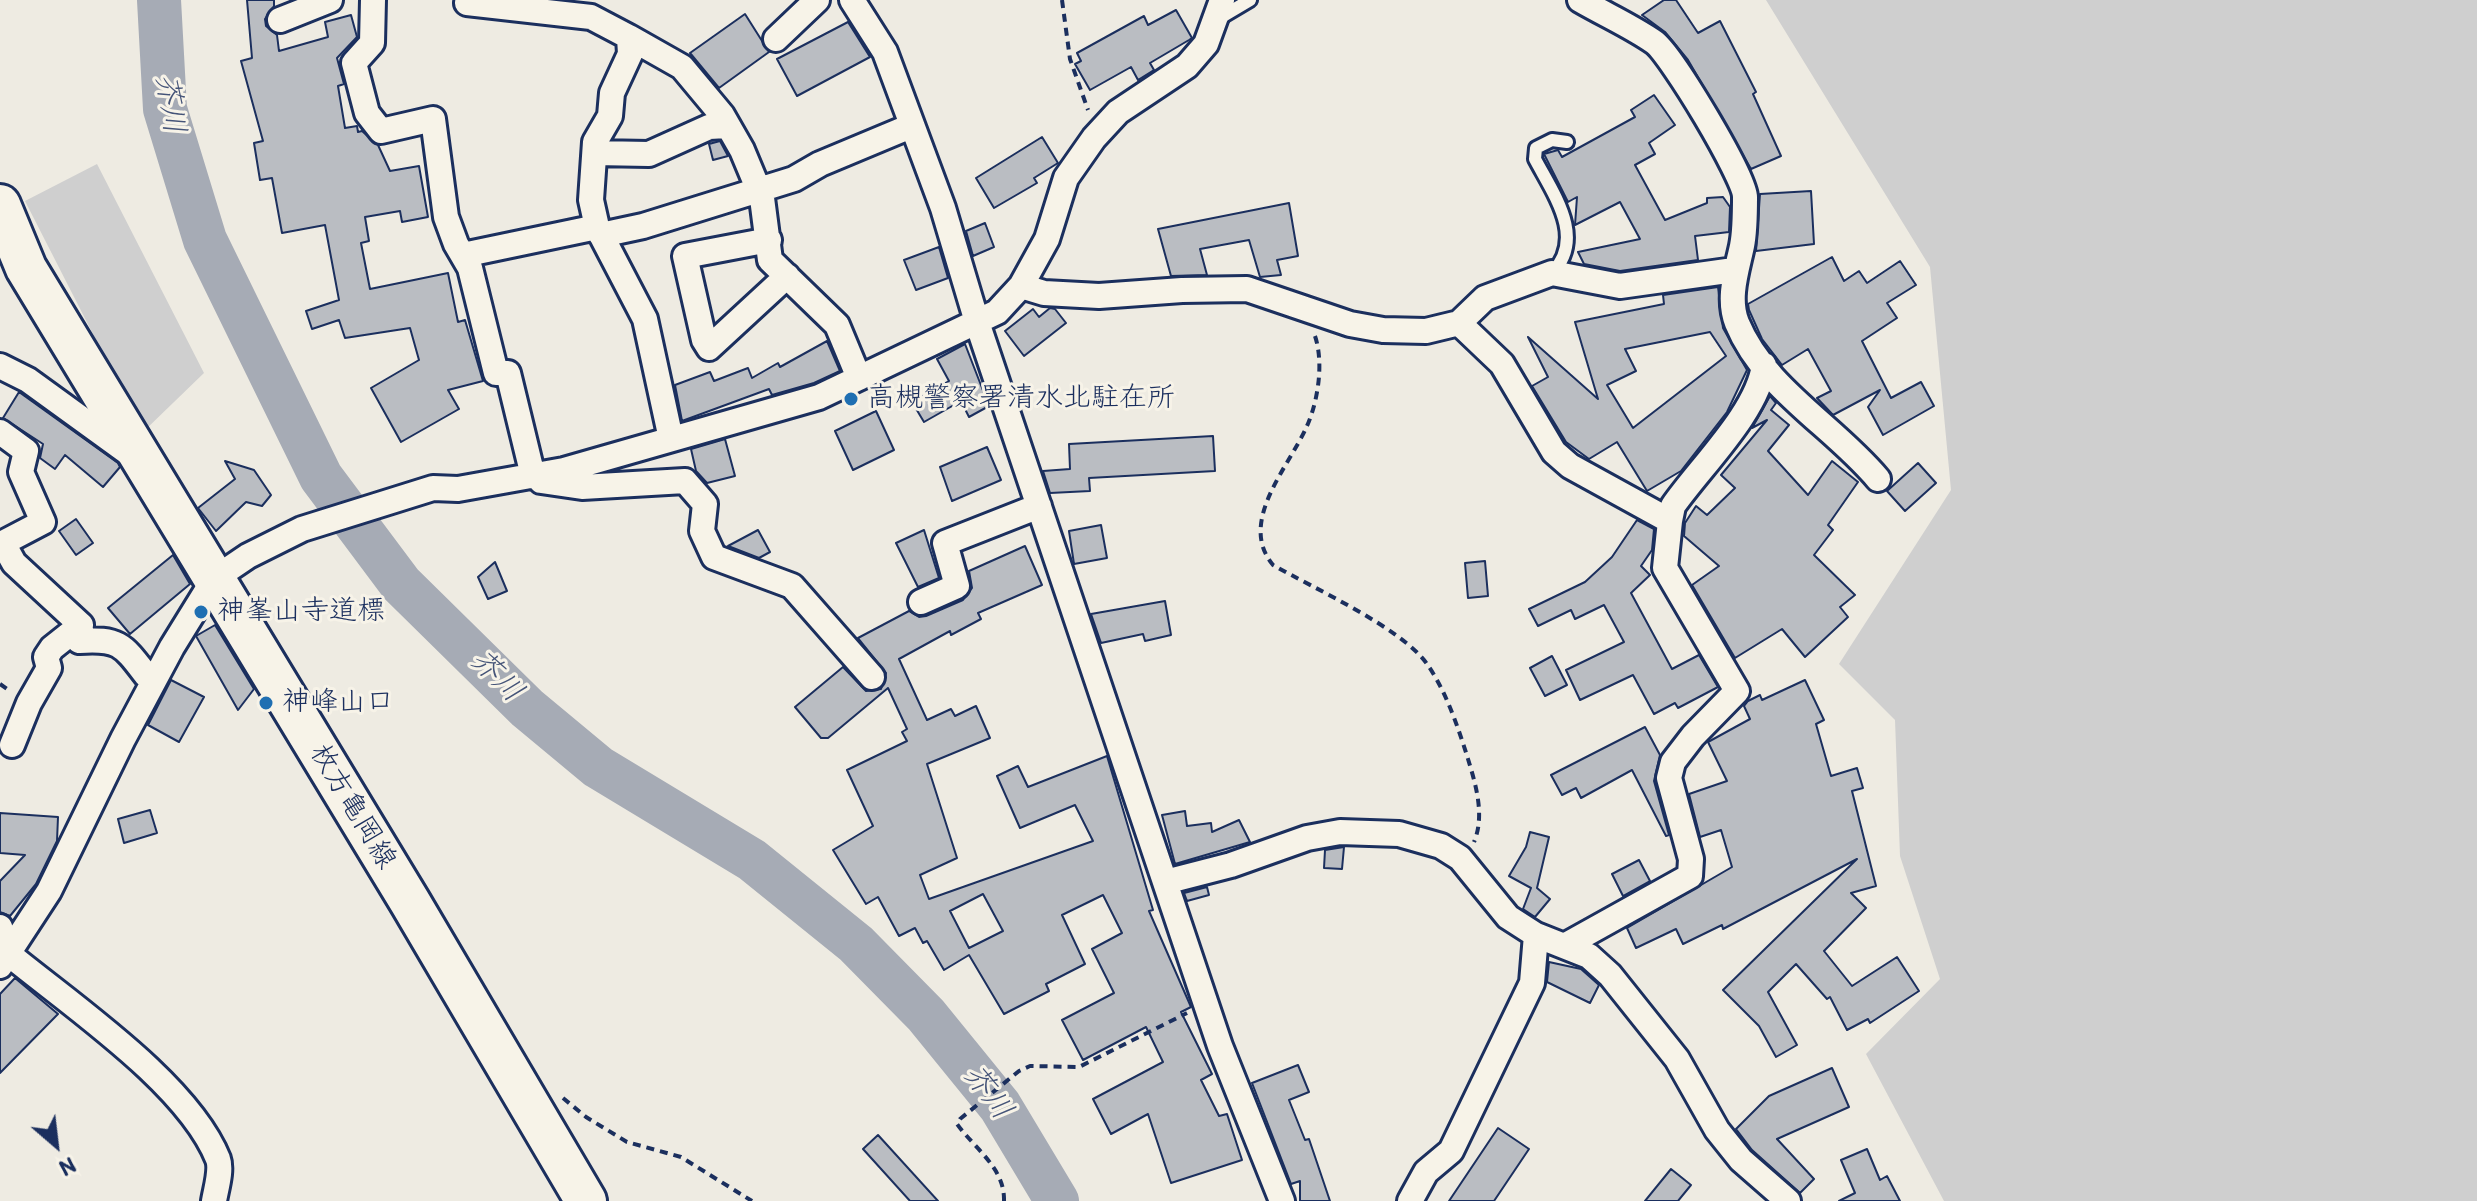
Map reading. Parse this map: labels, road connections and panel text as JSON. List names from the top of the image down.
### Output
{
  "streets": {
    "main road": ["枚方亀岡線"]
  },
  "water": ["芥川"],
  "places": ["高槻警察署清水北駐在所", "神峯山寺道標", "神峰山口"],
  "north": "bottom right"
}
